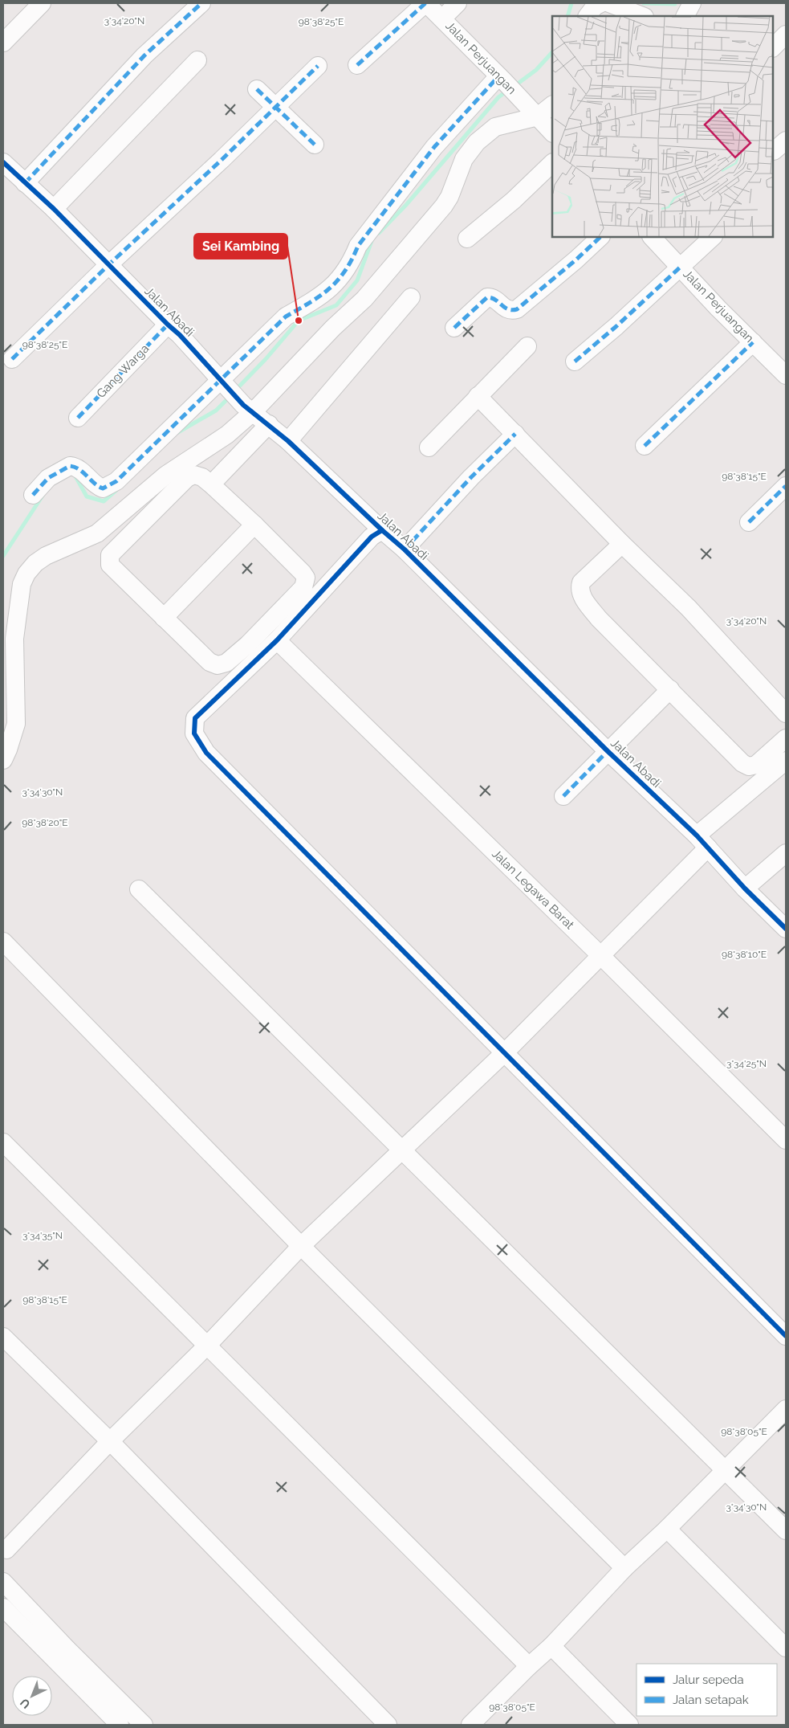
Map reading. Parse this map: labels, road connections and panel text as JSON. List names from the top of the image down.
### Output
{
  "streets": {
    "street": [
      "Jalan Perjuangan",
      "Jalan Abadi",
      "Gang Warga",
      "Jalan Legawa Barat"
    ]
  },
  "crossings": [
    ["Jalan Abadi", "Gang Warga"]
  ],
  "places": ["Sei Kambing"],
  "legend": ["Jalur sepeda", "Jalan setapak"],
  "north": "bottom left",
  "coordinates": [
    "3°34'20\"N",
    "98°38'25\"E",
    "98°38'15\"E",
    "3°34'30\"N",
    "98°38'20\"E",
    "98°38'10\"E",
    "3°34'25\"N",
    "3°34'35\"N",
    "98°38'05\"E"
  ]
}
